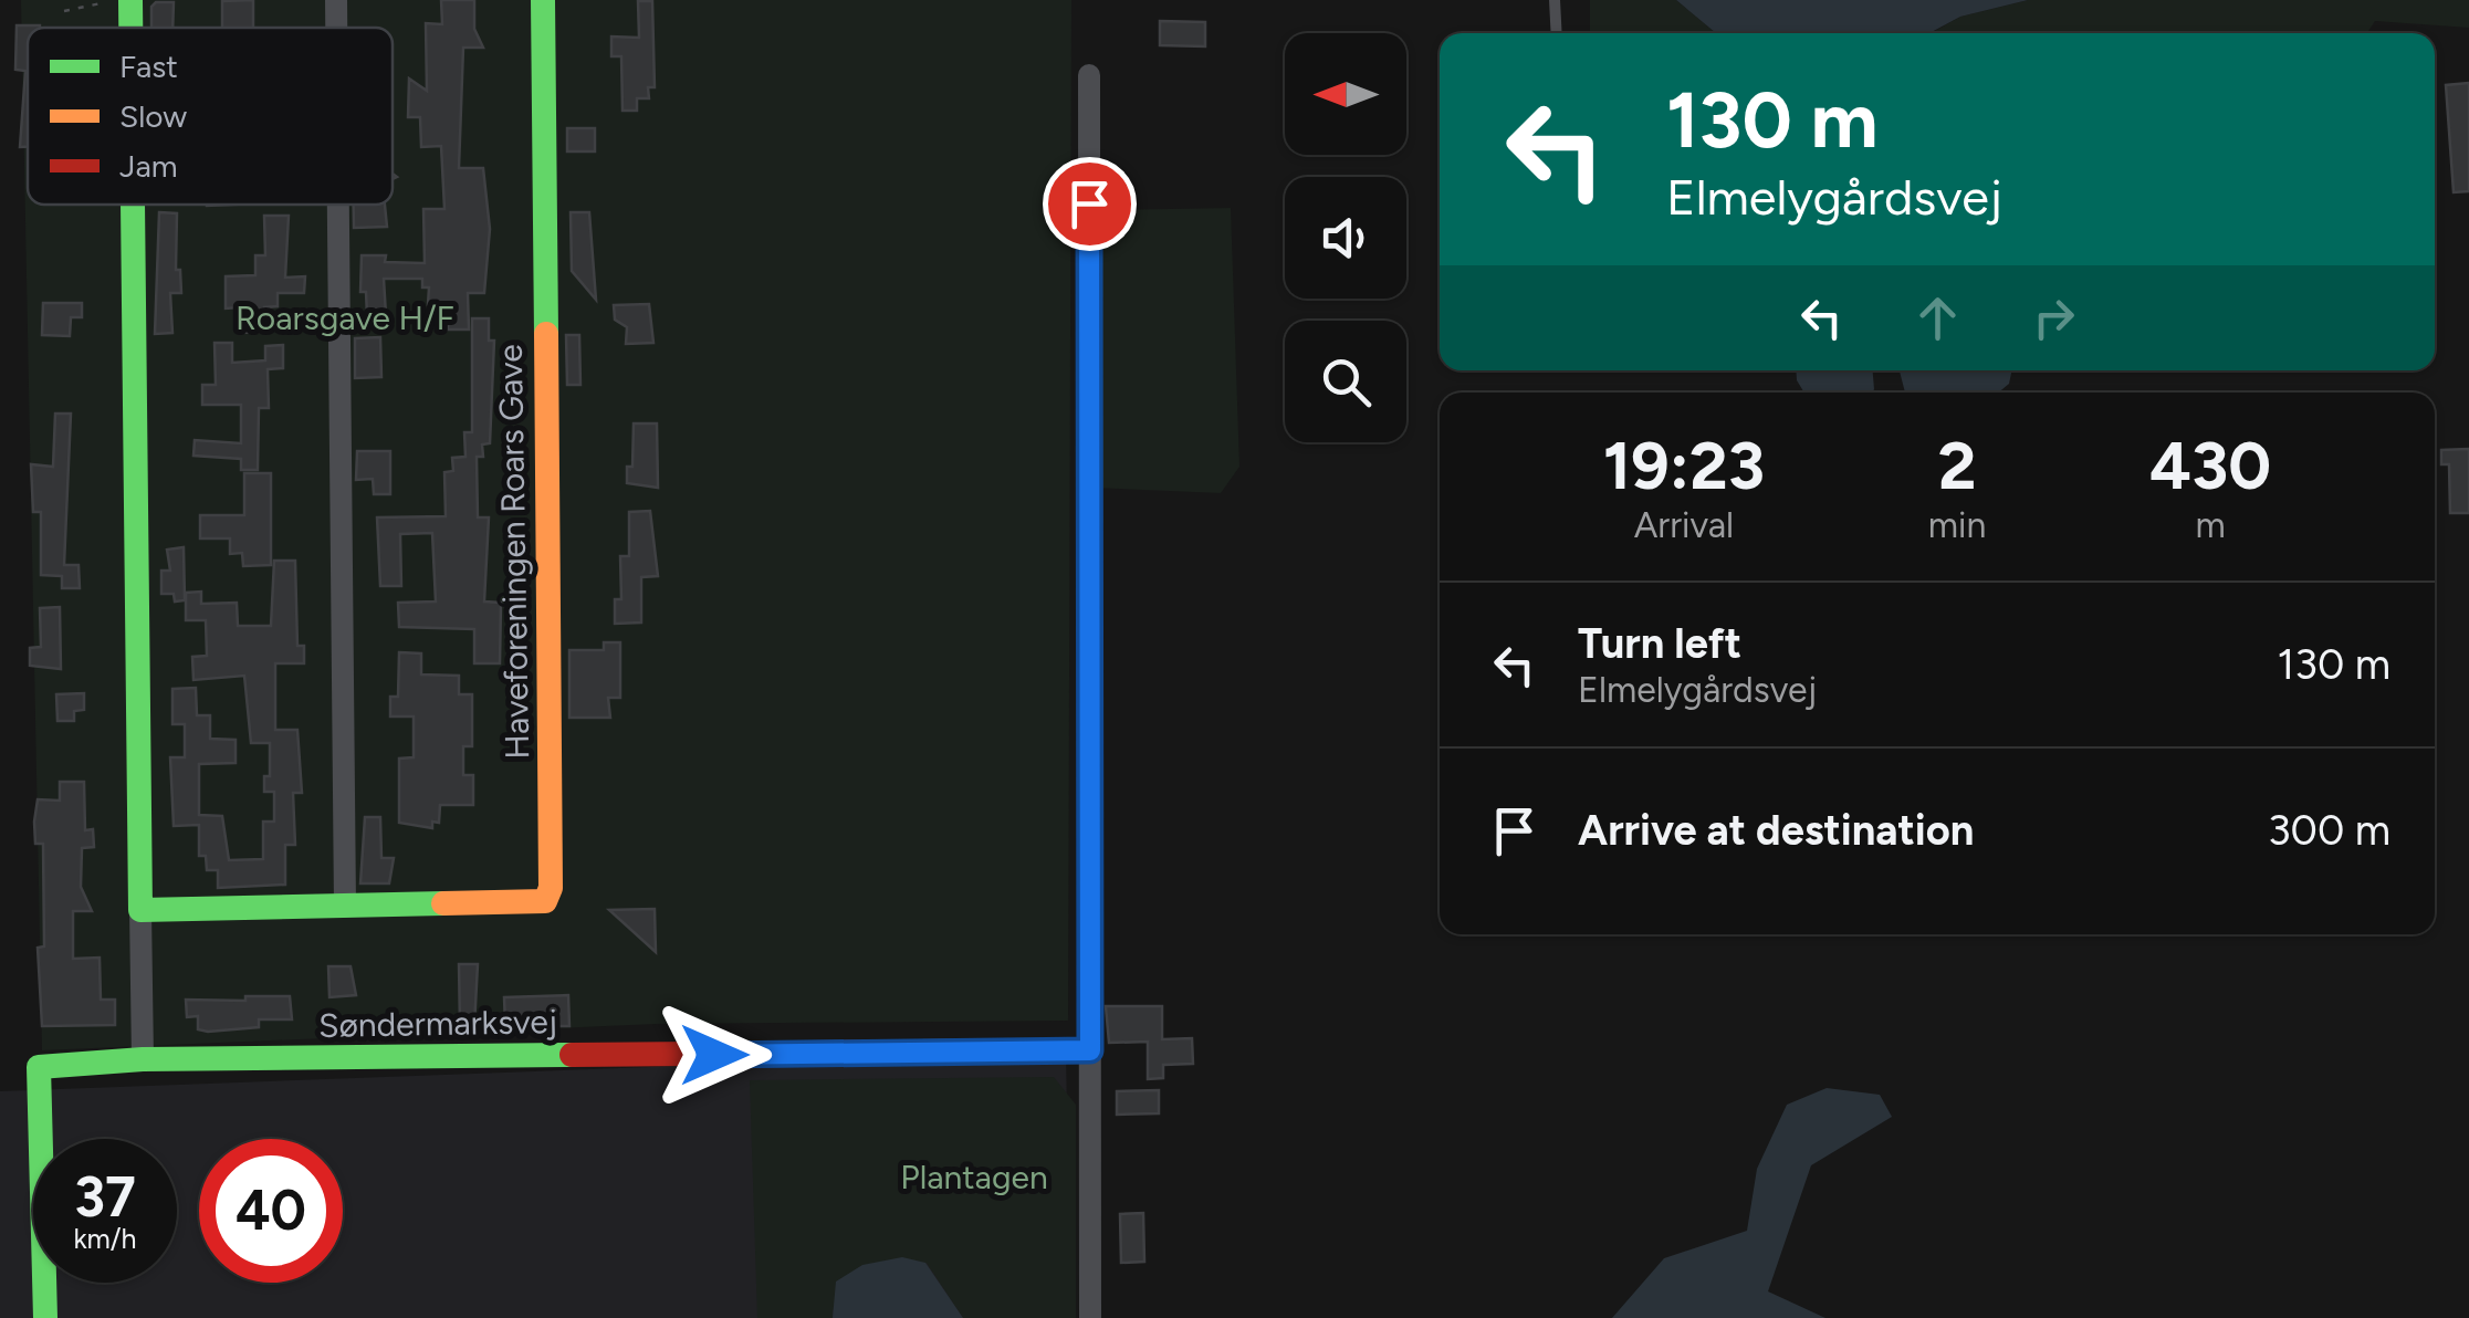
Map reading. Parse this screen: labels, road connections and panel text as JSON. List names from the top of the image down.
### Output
{
  "streets": {
    "street": ["Haveforeningen Roars Gave", "Søndermarksvej"]
  },
  "parks": ["Roarsgave H/F", "Plantagen"],
  "legend": ["Fast", "Slow", "Jam"],
  "north": "left",
  "page": {
    "turn": ["130 m", "Elmelygårdsvej"],
    "eta": [
      "19:23",
      "Arrival",
      "2",
      "min",
      "430",
      "m"
    ],
    "list": [
      {
        "name": "Turn left",
        "note": "Elmelygårdsvej",
        "value": "130 m"
      },
      {
        "name": "Arrive at destination",
        "value": "300 m"
      }
    ],
    "speed": "37 km/h",
    "limit": "40"
  }
}
